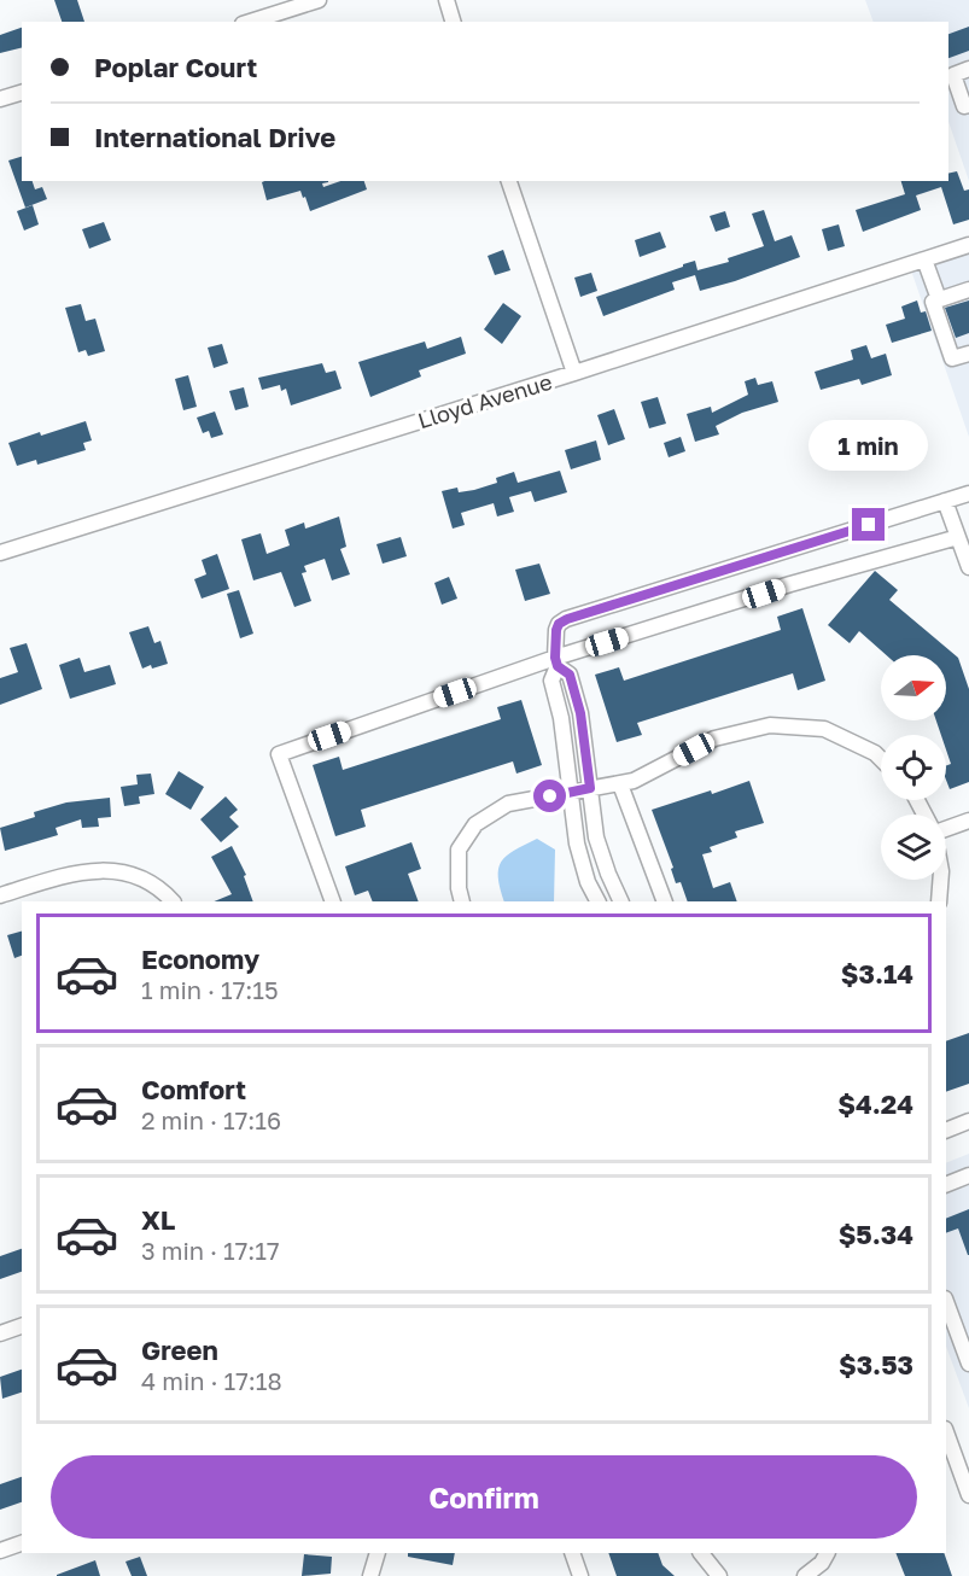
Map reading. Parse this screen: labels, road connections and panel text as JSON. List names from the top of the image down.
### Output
{
  "streets": {
    "street": ["Lloyd Avenue"]
  },
  "north": "right",
  "page": {
    "banner": ["Poplar Court", "International Drive"],
    "bubble": "1 min",
    "list": [
      {
        "name": "Economy",
        "note": "1 min · 17:15",
        "value": "$3.14"
      },
      {
        "name": "Comfort",
        "note": "2 min · 17:16",
        "value": "$4.24"
      },
      {
        "name": "XL",
        "note": "3 min · 17:17",
        "value": "$5.34"
      },
      {
        "name": "Green",
        "note": "4 min · 17:18",
        "value": "$3.53"
      }
    ],
    "buttons": "Confirm"
  }
}
